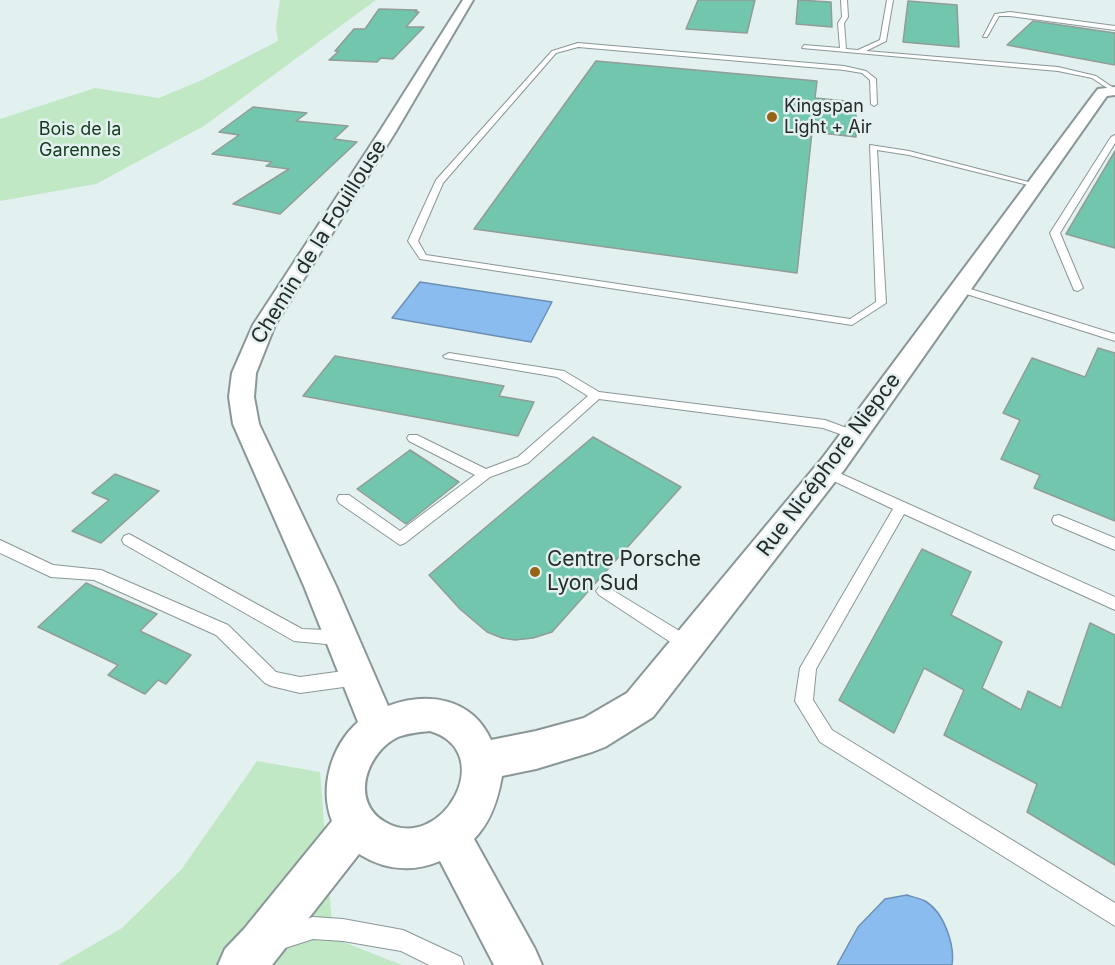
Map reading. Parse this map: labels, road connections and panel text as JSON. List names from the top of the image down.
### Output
{
  "streets": {
    "street": ["Chemin de la Fouillouse", "Rue Nicéphore Niepce"]
  },
  "crossings": [
    ["Chemin de la Fouillouse", "Rue Nicéphore Niepce"]
  ],
  "parks": ["Bois de la Garennes"],
  "places": ["Kingspan Light + Air", "Centre Porsche Lyon Sud"]
}
